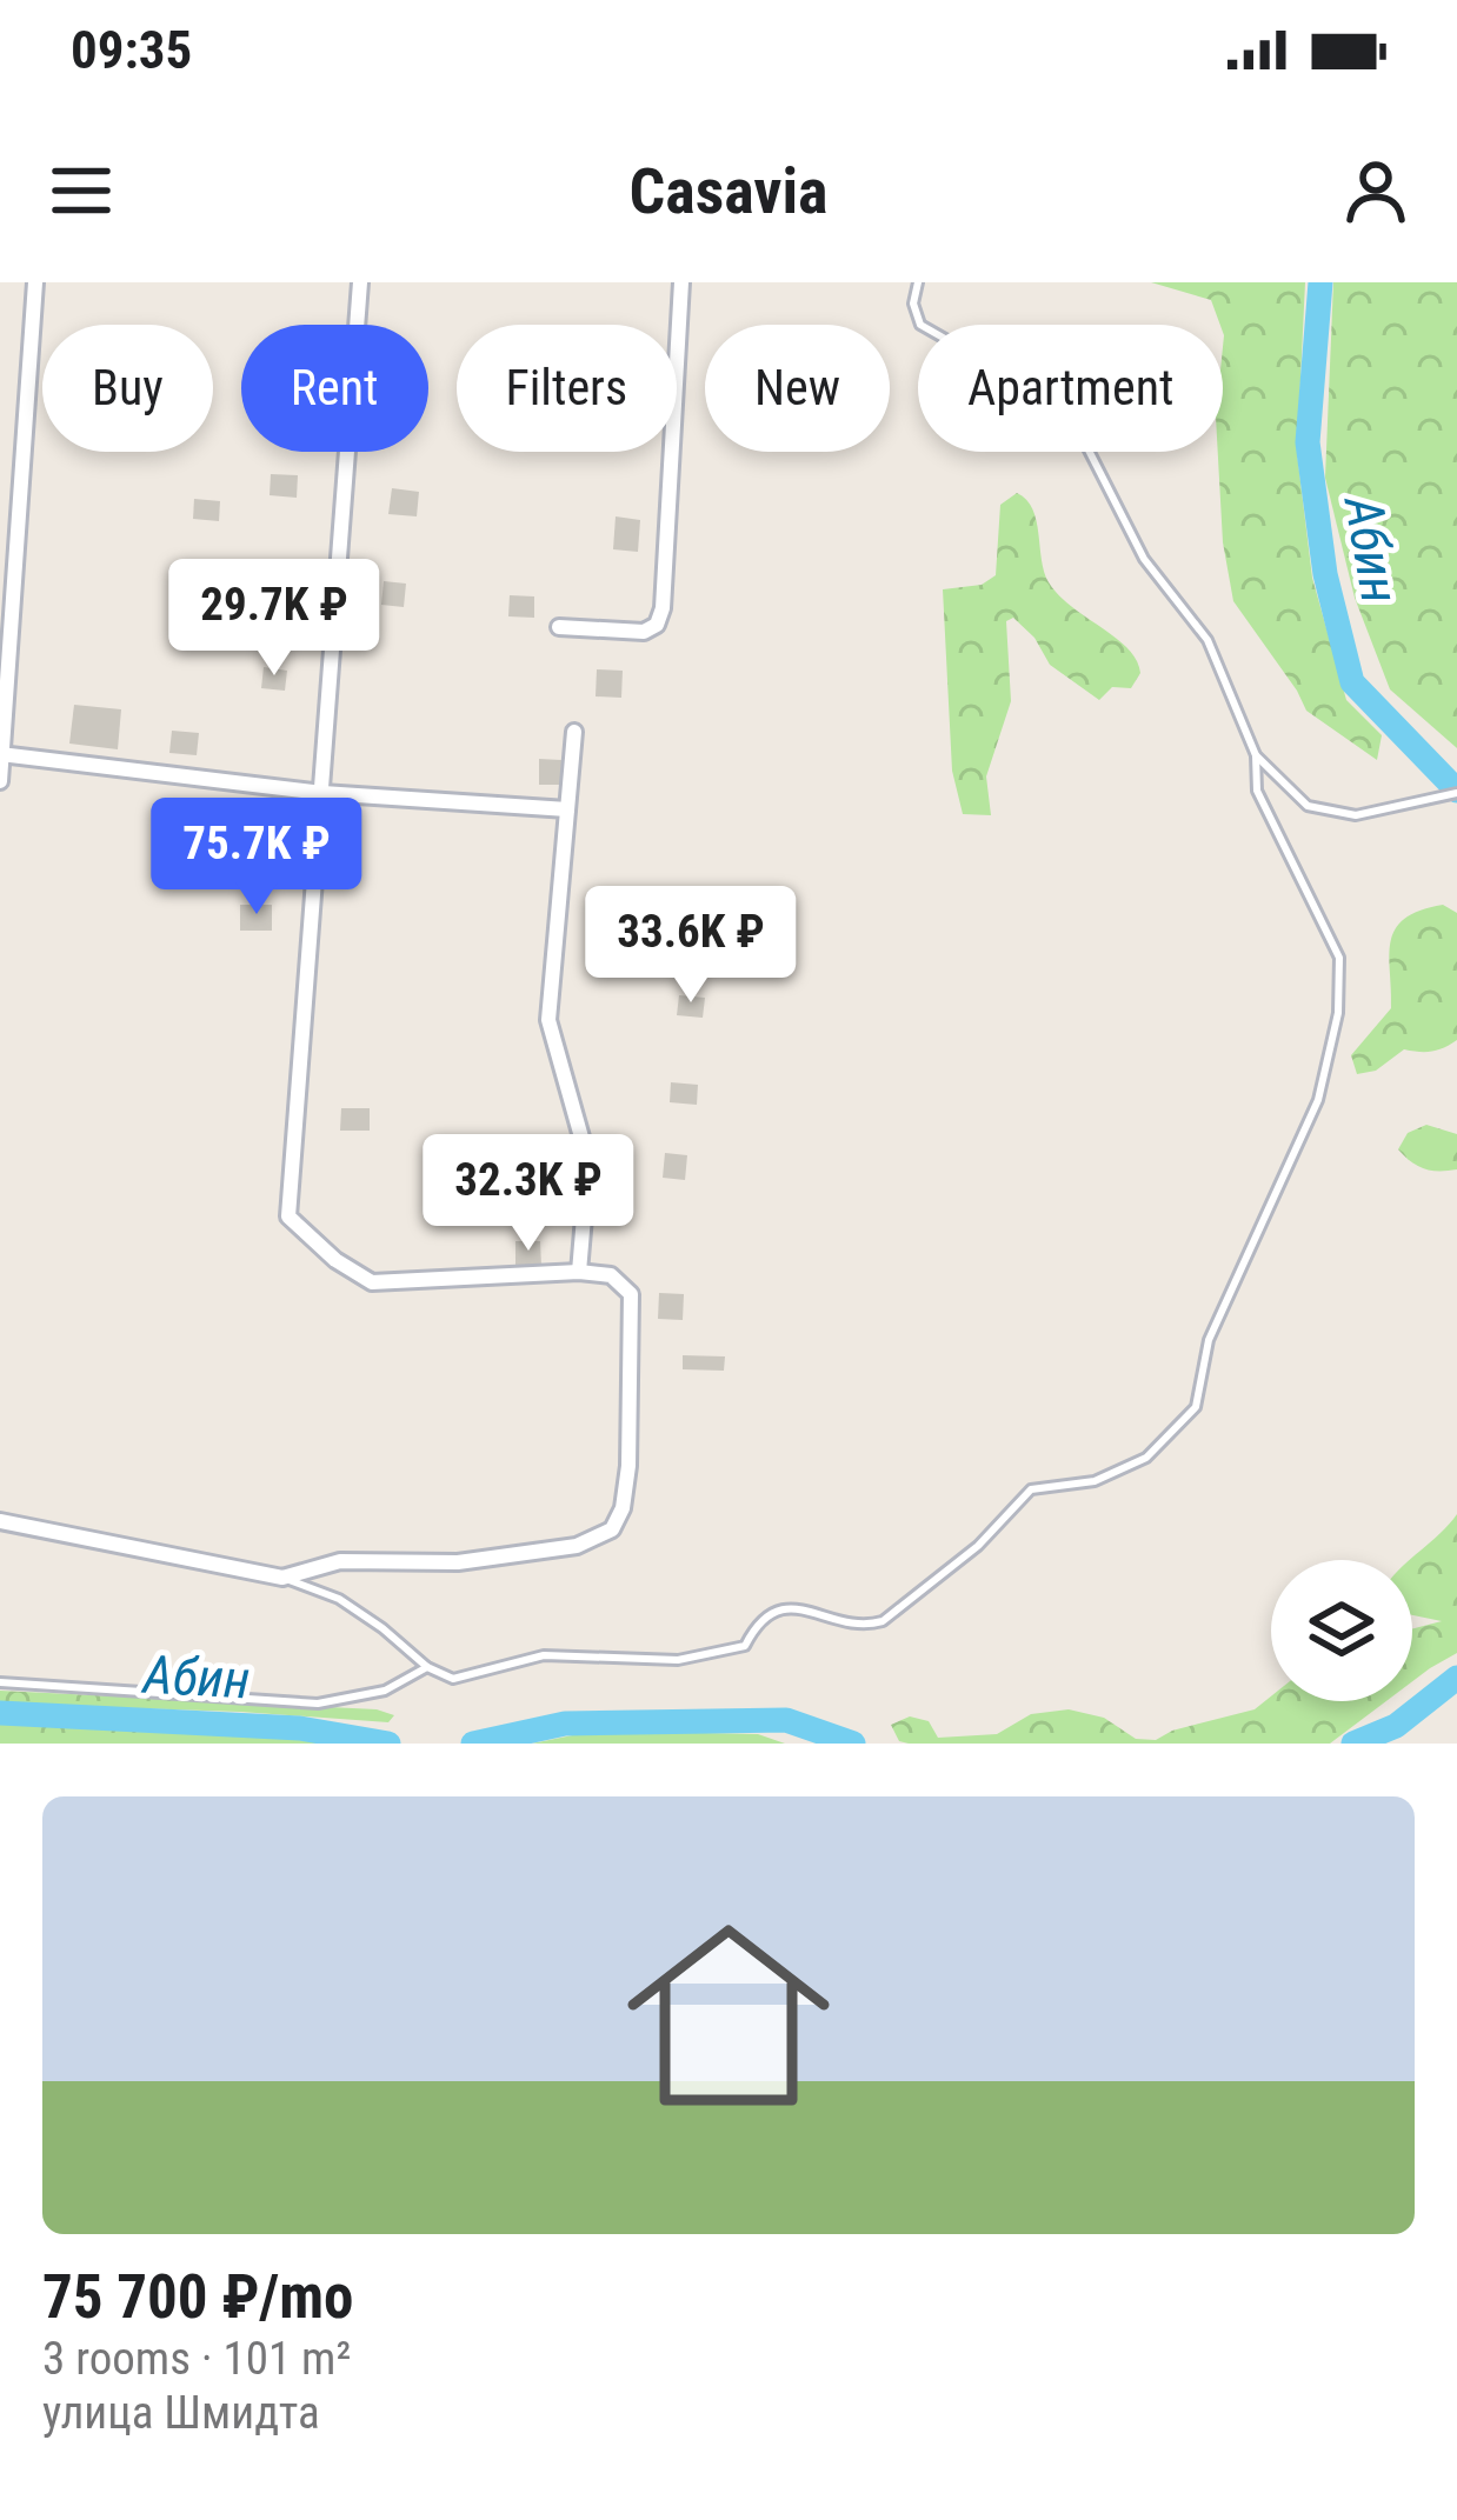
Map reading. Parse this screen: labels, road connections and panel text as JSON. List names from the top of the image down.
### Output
{
  "water": ["Абин"],
  "page": {
    "status": "09:35",
    "header": "Casavia",
    "chip": [
      "Buy",
      "Rent",
      "Filters",
      "New",
      "Apartment"
    ],
    "price": [
      "29.7K ₽",
      "75.7K ₽",
      "33.6K ₽",
      "32.3K ₽"
    ],
    "list": [
      {
        "name": "75 700 ₽/mo",
        "note": "3 rooms · 101 m² · улица Шмидта"
      }
    ]
  }
}
